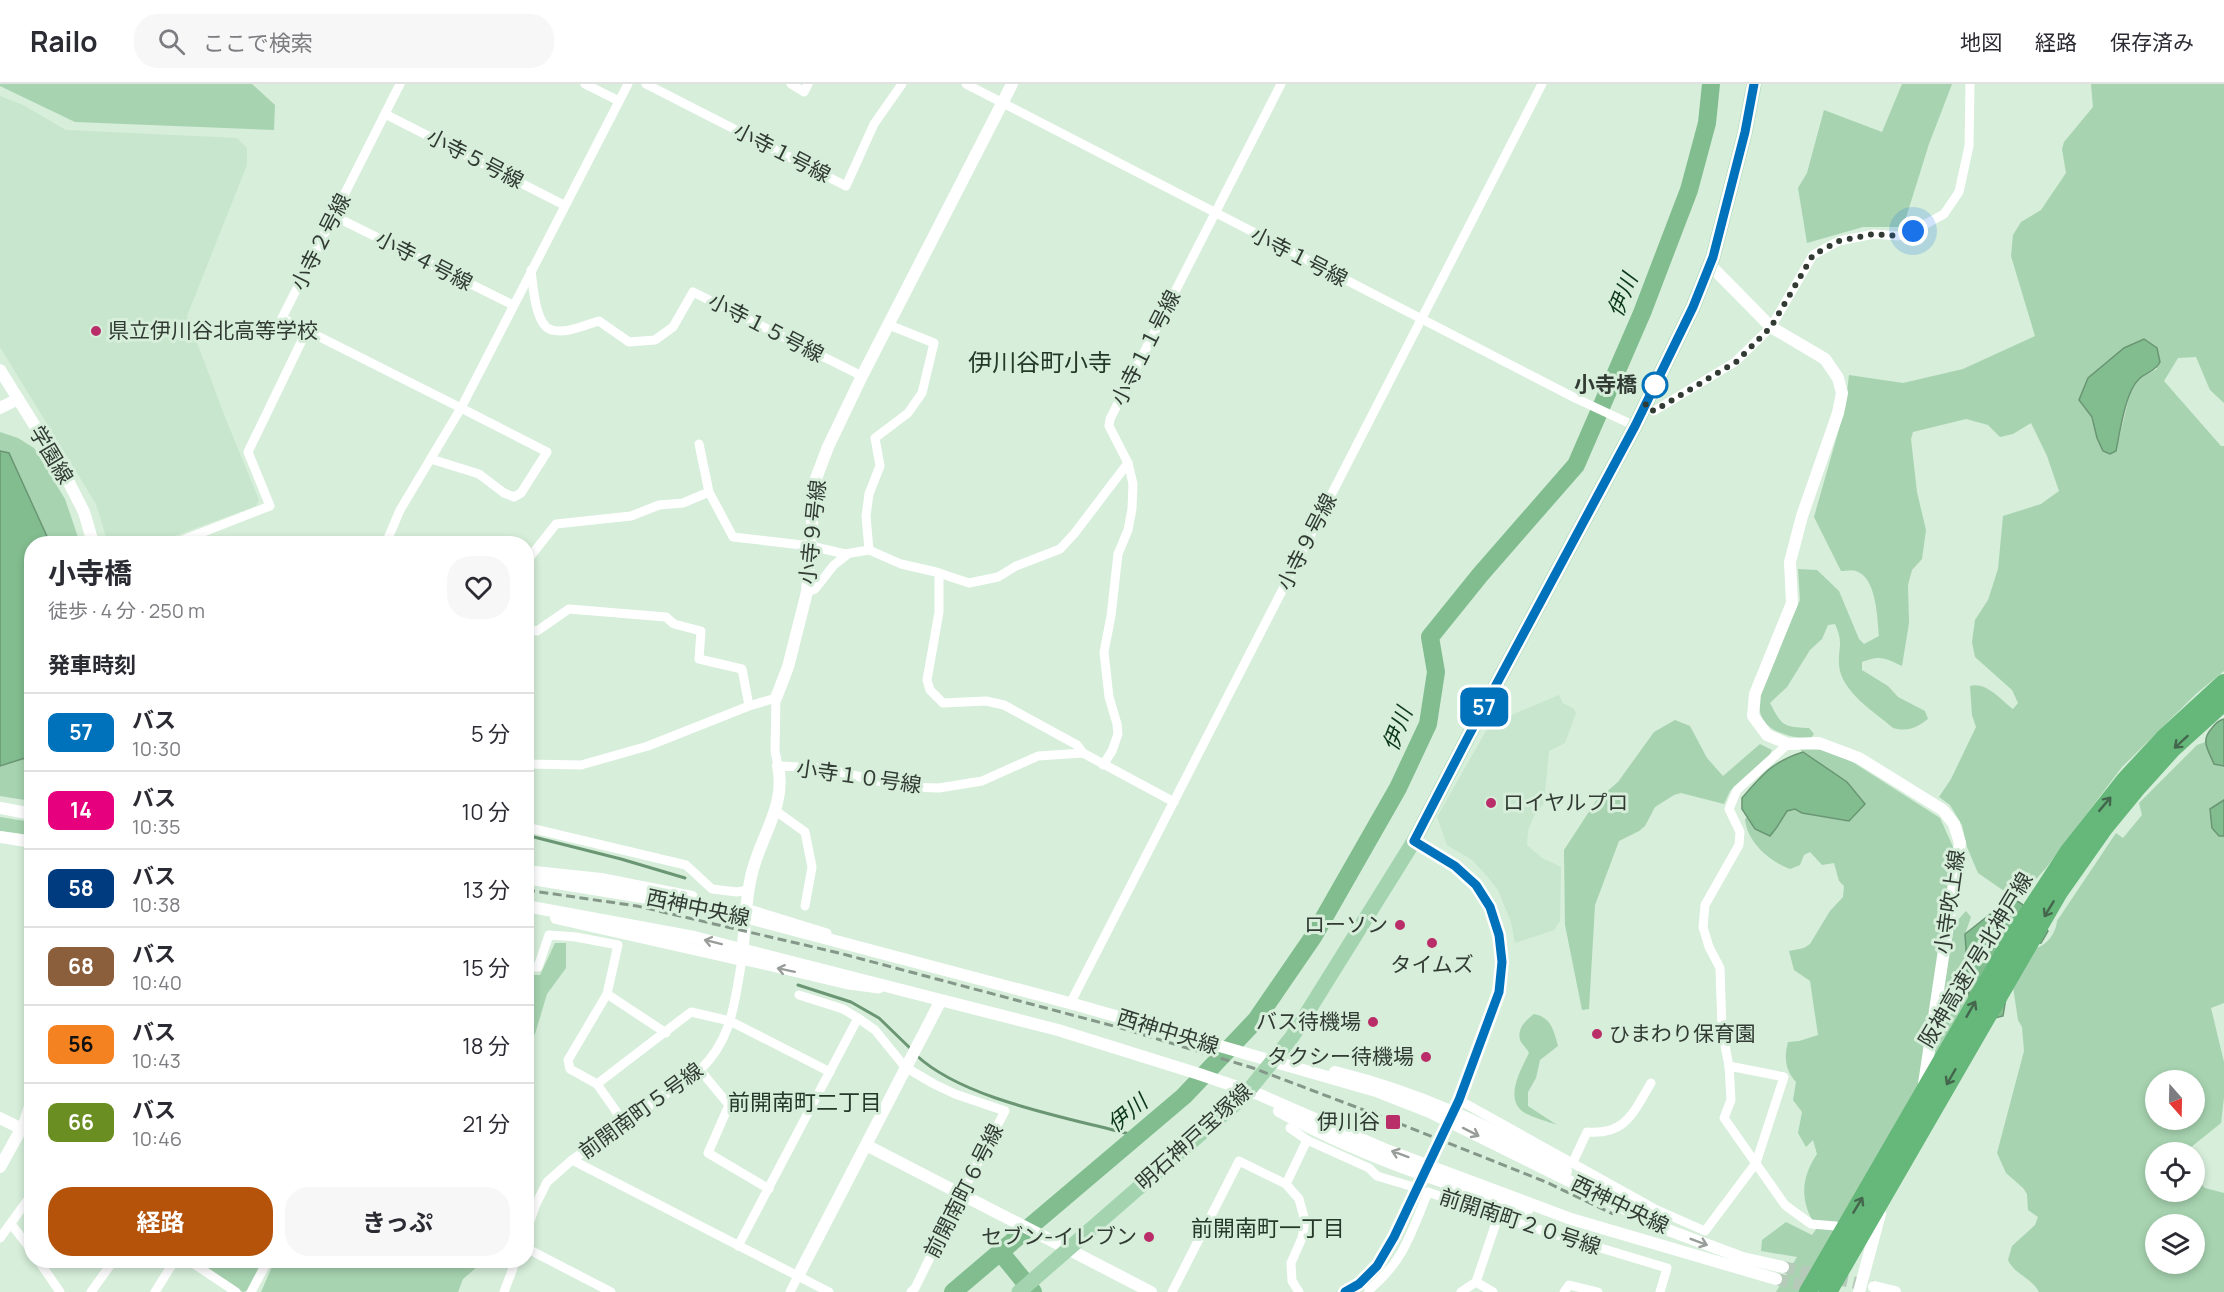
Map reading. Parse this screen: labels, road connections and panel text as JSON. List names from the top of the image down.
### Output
{
  "streets": {
    "highway": ["阪神高速7号北神戸線"],
    "main road": ["明石神戸宝塚線"],
    "street": [
      "小寺１号線",
      "小寺５号線",
      "小寺２号線",
      "小寺４号線",
      "小寺１５号線",
      "小寺１１号線",
      "学園線",
      "小寺９号線",
      "小寺１０号線",
      "小寺吹上線",
      "西神中央線",
      "前開南町５号線",
      "前開南町６号線",
      "前開南町２０号線"
    ]
  },
  "crossings": [
    ["小寺１号線", "小寺１１号線"],
    ["小寺１号線", "小寺９号線"],
    ["小寺１号線", "明石神戸宝塚線"],
    ["小寺５号線", "小寺２号線"],
    ["小寺２号線", "小寺４号線"],
    ["小寺１５号線", "小寺９号線"],
    ["小寺９号線", "小寺１０号線"],
    ["小寺９号線", "西神中央線"],
    ["小寺９号線", "前開南町５号線"],
    ["小寺吹上線", "阪神高速7号北神戸線"],
    ["西神中央線", "前開南町５号線"],
    ["西神中央線", "明石神戸宝塚線"]
  ],
  "districts": ["伊川谷町小寺", "前開南町二丁目", "前開南町一丁目"],
  "water": ["伊川"],
  "places": {
    "other": [
      "県立伊川谷北高等学校",
      "小寺橋",
      "ロイヤルプロ",
      "ローソン",
      "タイムズ",
      "バス待機場",
      "ひまわり保育園",
      "タクシー待機場",
      "セブン-イレブン"
    ],
    "transit": ["伊川谷"]
  },
  "lines": ["bus line 57"],
  "north": "bottom",
  "page": {
    "header": "Railo",
    "search": "ここで検索",
    "nav": ["地図", "経路", "保存済み"],
    "on_map": "57",
    "heading": [
      ["小寺橋", "徒歩 · 4 分 · 250 m"],
      "発車時刻"
    ],
    "list": [
      {
        "mark": "57",
        "name": "バス",
        "note": "10:30",
        "value": "5 分"
      },
      {
        "mark": "14",
        "name": "バス",
        "note": "10:35",
        "value": "10 分"
      },
      {
        "mark": "58",
        "name": "バス",
        "note": "10:38",
        "value": "13 分"
      },
      {
        "mark": "68",
        "name": "バス",
        "note": "10:40",
        "value": "15 分"
      },
      {
        "mark": "56",
        "name": "バス",
        "note": "10:43",
        "value": "18 分"
      },
      {
        "mark": "66",
        "name": "バス",
        "note": "10:46",
        "value": "21 分"
      }
    ],
    "buttons": ["経路", "きっぷ"]
  }
}
